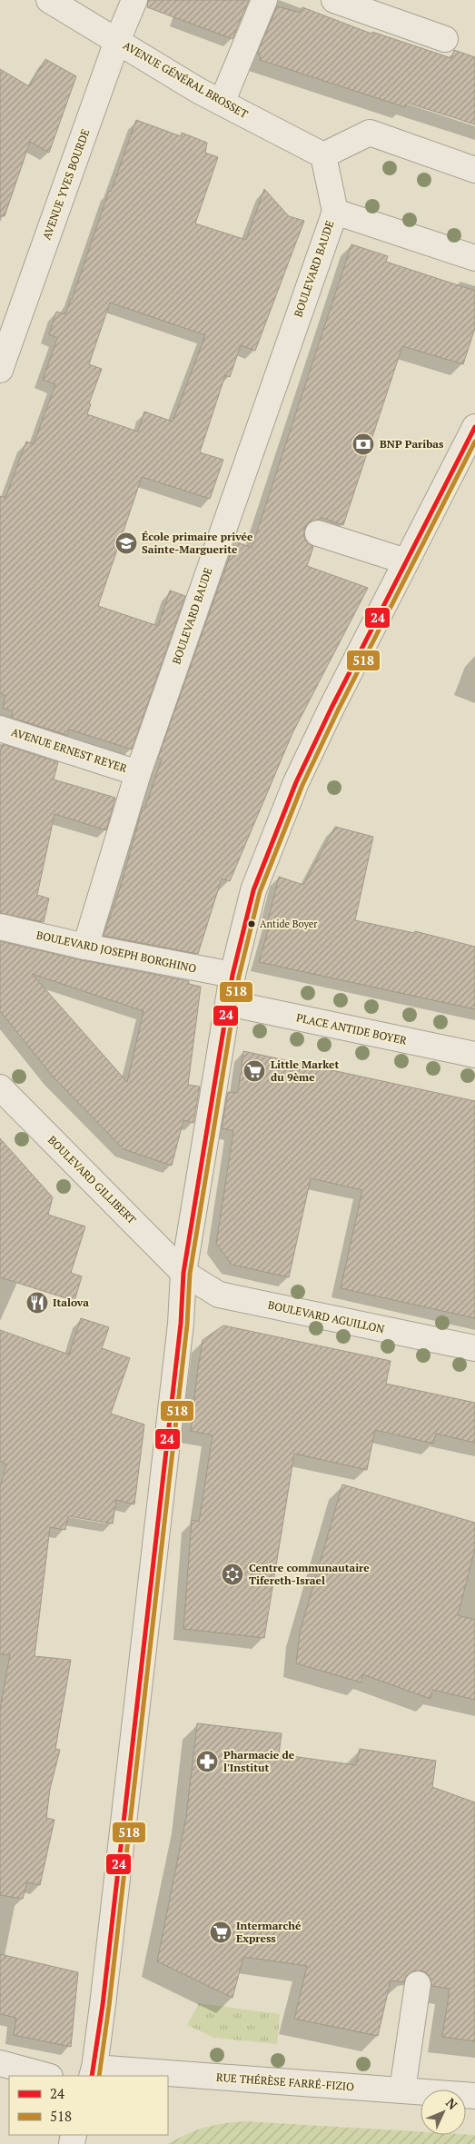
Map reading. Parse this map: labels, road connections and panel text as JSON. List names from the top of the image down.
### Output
{
  "streets": {
    "street": [
      "AVENUE GÉNÉRAL BROSSET",
      "AVENUE YVES BOURDE",
      "BOULEVARD BAUDE",
      "AVENUE ERNEST REYER",
      "BOULEVARD JOSEPH BORGHINO",
      "PLACE ANTIDE BOYER",
      "BOULEVARD GILLIBERT",
      "BOULEVARD AGUILLON",
      "RUE THÉRÈSE FARRÉ-FIZIO"
    ]
  },
  "crossings": [
    ["AVENUE GÉNÉRAL BROSSET", "AVENUE YVES BOURDE"],
    ["BOULEVARD BAUDE", "AVENUE ERNEST REYER"],
    ["BOULEVARD BAUDE", "BOULEVARD JOSEPH BORGHINO"],
    ["BOULEVARD GILLIBERT", "BOULEVARD AGUILLON"]
  ],
  "places": {
    "bank": ["BNP Paribas"],
    "school or university": ["École primaire privée Sainte-Marguerite"],
    "other": ["Antide Boyer"],
    "supermarket": ["Little Market du 9ème", "Intermarché Express"],
    "restaurant": ["Italova"],
    "synagogue": ["Centre communautaire Tifereth-Israel"],
    "pharmacy": ["Pharmacie de l'Institut"]
  },
  "lines": ["transit line 24", "transit line 518"],
  "legend": ["24", "518"],
  "north": "top right"
}
